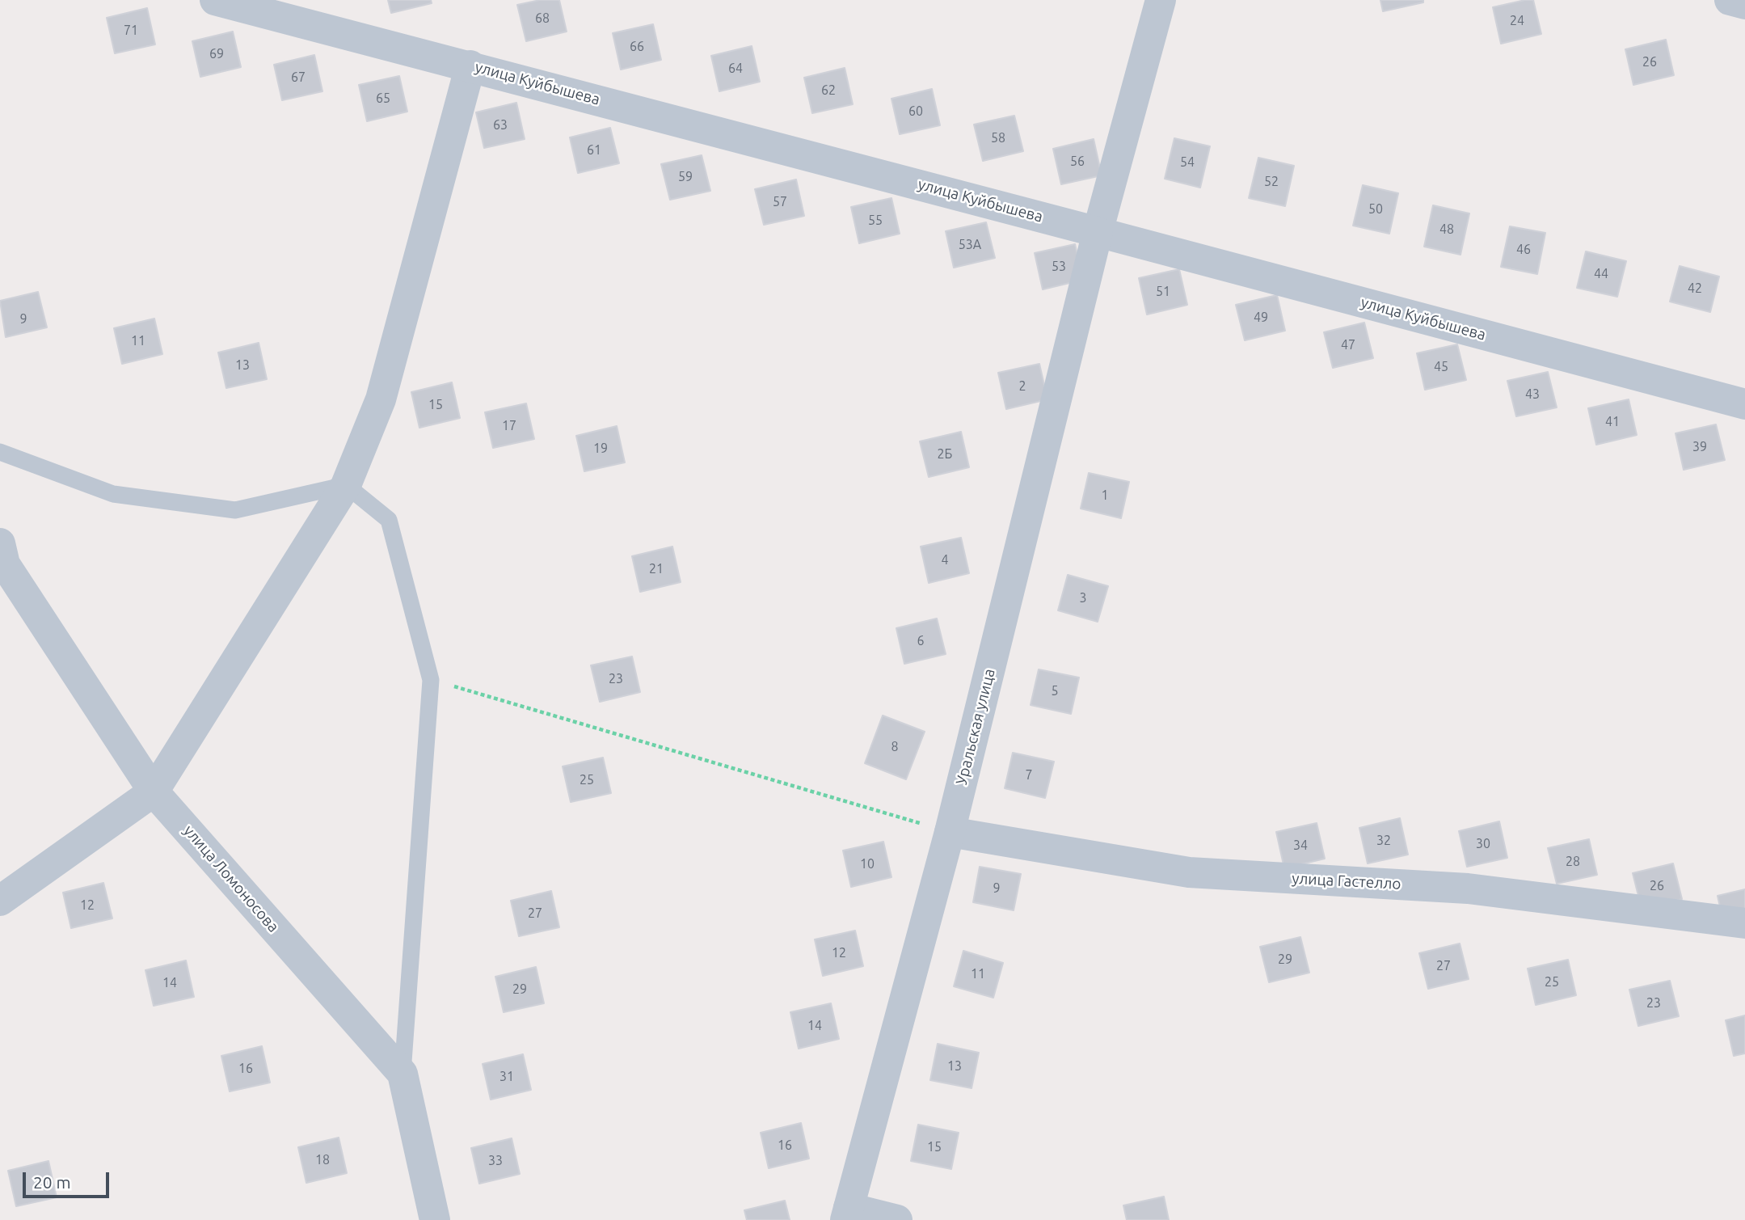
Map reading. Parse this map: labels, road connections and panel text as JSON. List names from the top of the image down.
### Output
{
  "streets": {
    "street": [
      "улица Куйбышева",
      "Уральская улица",
      "улица Ломоносова",
      "улица Гастелло"
    ]
  },
  "crossings": [
    ["улица Куйбышева", "Уральская улица"],
    ["Уральская улица", "улица Гастелло"]
  ],
  "house_numbers": [
    "68",
    "24",
    "71",
    "66",
    "69",
    "26",
    "64",
    "67",
    "62",
    "65",
    "60",
    "63",
    "58",
    "61",
    "56",
    "54",
    "59",
    "52",
    "57",
    "50",
    "55",
    "48",
    "53А",
    "46",
    "53",
    "44",
    "42",
    "51",
    "49",
    "9",
    "11",
    "47",
    "13",
    "45",
    "2",
    "43",
    "15",
    "41",
    "17",
    "39",
    "19",
    "2Б",
    "1",
    "4",
    "21",
    "3",
    "6",
    "23",
    "5",
    "8",
    "7",
    "25",
    "32",
    "30",
    "34",
    "28",
    "10",
    "26",
    "9",
    "12",
    "27",
    "12",
    "29",
    "27",
    "11",
    "25",
    "14",
    "29",
    "23",
    "14",
    "13",
    "16",
    "31",
    "16",
    "15",
    "18",
    "33"
  ],
  "scale_bar": "20 m"
}
